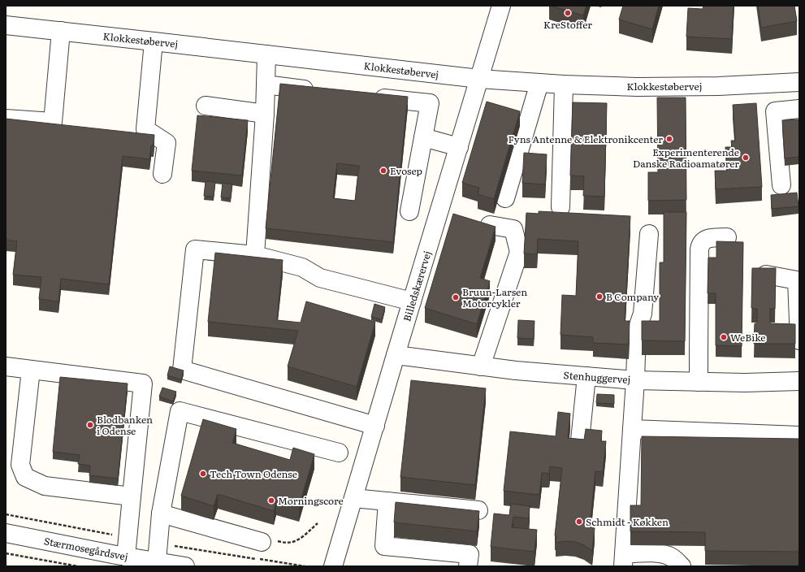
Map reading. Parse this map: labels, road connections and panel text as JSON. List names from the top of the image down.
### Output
{
  "streets": {
    "street": [
      "Klokkestøbervej",
      "Billedskærervej",
      "Stenhuggervej",
      "Stærmosegårdsvej"
    ]
  },
  "crossings": [
    ["Klokkestøbervej", "Billedskærervej"],
    ["Billedskærervej", "Stenhuggervej"]
  ],
  "places": [
    "KreStoffer",
    "Fyns Antenne & Elektronikcenter",
    "Experimenterende Danske Radioamatører",
    "Evosep",
    "B Company",
    "Bruun-Larsen Motorcykler",
    "WeBike",
    "Blodbanken i Odense",
    "Tech Town Odense",
    "Morningscore",
    "Schmidt - Køkken"
  ]
}
